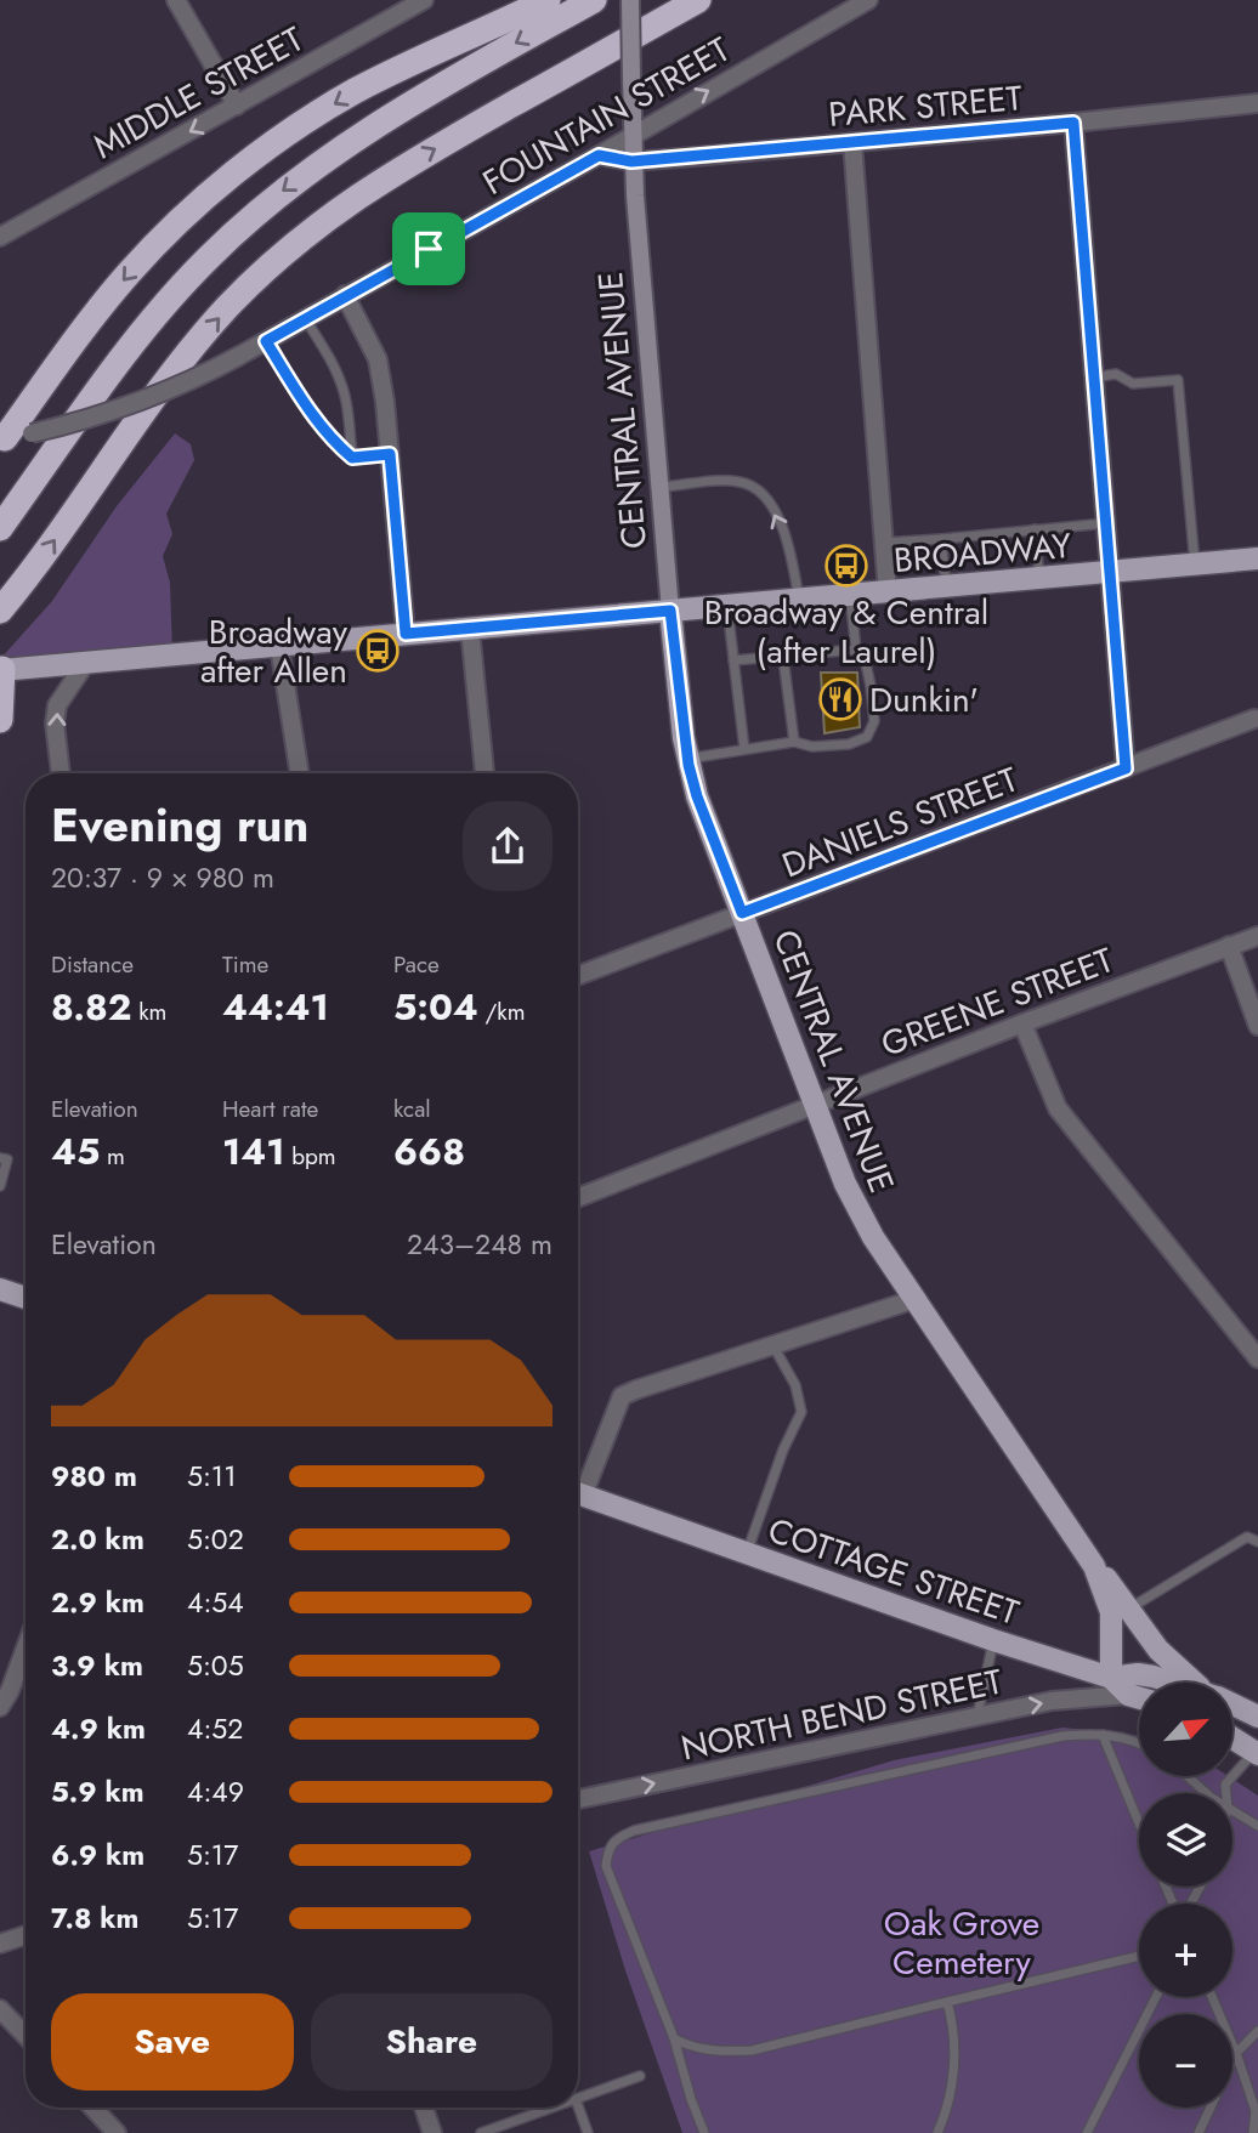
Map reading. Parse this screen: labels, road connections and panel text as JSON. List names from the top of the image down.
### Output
{
  "streets": {
    "main road": ["CENTRAL AVENUE", "BROADWAY", "COTTAGE STREET"],
    "street": [
      "MIDDLE STREET",
      "PARK STREET",
      "FOUNTAIN STREET",
      "DANIELS STREET",
      "GREENE STREET",
      "NORTH BEND STREET"
    ]
  },
  "crossings": [
    ["PARK STREET", "FOUNTAIN STREET"],
    ["PARK STREET", "CENTRAL AVENUE"],
    ["FOUNTAIN STREET", "CENTRAL AVENUE"],
    ["CENTRAL AVENUE", "BROADWAY"],
    ["CENTRAL AVENUE", "DANIELS STREET"],
    ["CENTRAL AVENUE", "GREENE STREET"],
    ["CENTRAL AVENUE", "COTTAGE STREET"]
  ],
  "one_way": ["MIDDLE STREET", "NORTH BEND STREET"],
  "parks": ["Oak Grove Cemetery"],
  "places": {
    "bus stop": ["Broadway & Central (after Laurel)", "Broadway after Allen"],
    "restaurant": ["Dunkin'"]
  },
  "north": "top right",
  "page": {
    "heading": ["Evening run", "20:37 · 9 × 980 m"],
    "stats": [
      ["Distance", "8.82 km"],
      ["Time", "44:41"],
      ["Pace", "5:04 /km"],
      ["Elevation", "45 m"],
      ["Heart rate", "141 bpm"],
      ["kcal", "668"]
    ],
    "chart": ["Elevation", "243–248 m"],
    "list": [
      {
        "name": "980 m",
        "note": "5:11"
      },
      {
        "name": "2.0 km",
        "note": "5:02"
      },
      {
        "name": "2.9 km",
        "note": "4:54"
      },
      {
        "name": "3.9 km",
        "note": "5:05"
      },
      {
        "name": "4.9 km",
        "note": "4:52"
      },
      {
        "name": "5.9 km",
        "note": "4:49"
      },
      {
        "name": "6.9 km",
        "note": "5:17"
      },
      {
        "name": "7.8 km",
        "note": "5:17"
      }
    ],
    "map_buttons": ["+", "−"],
    "buttons": ["Save", "Share"]
  }
}
